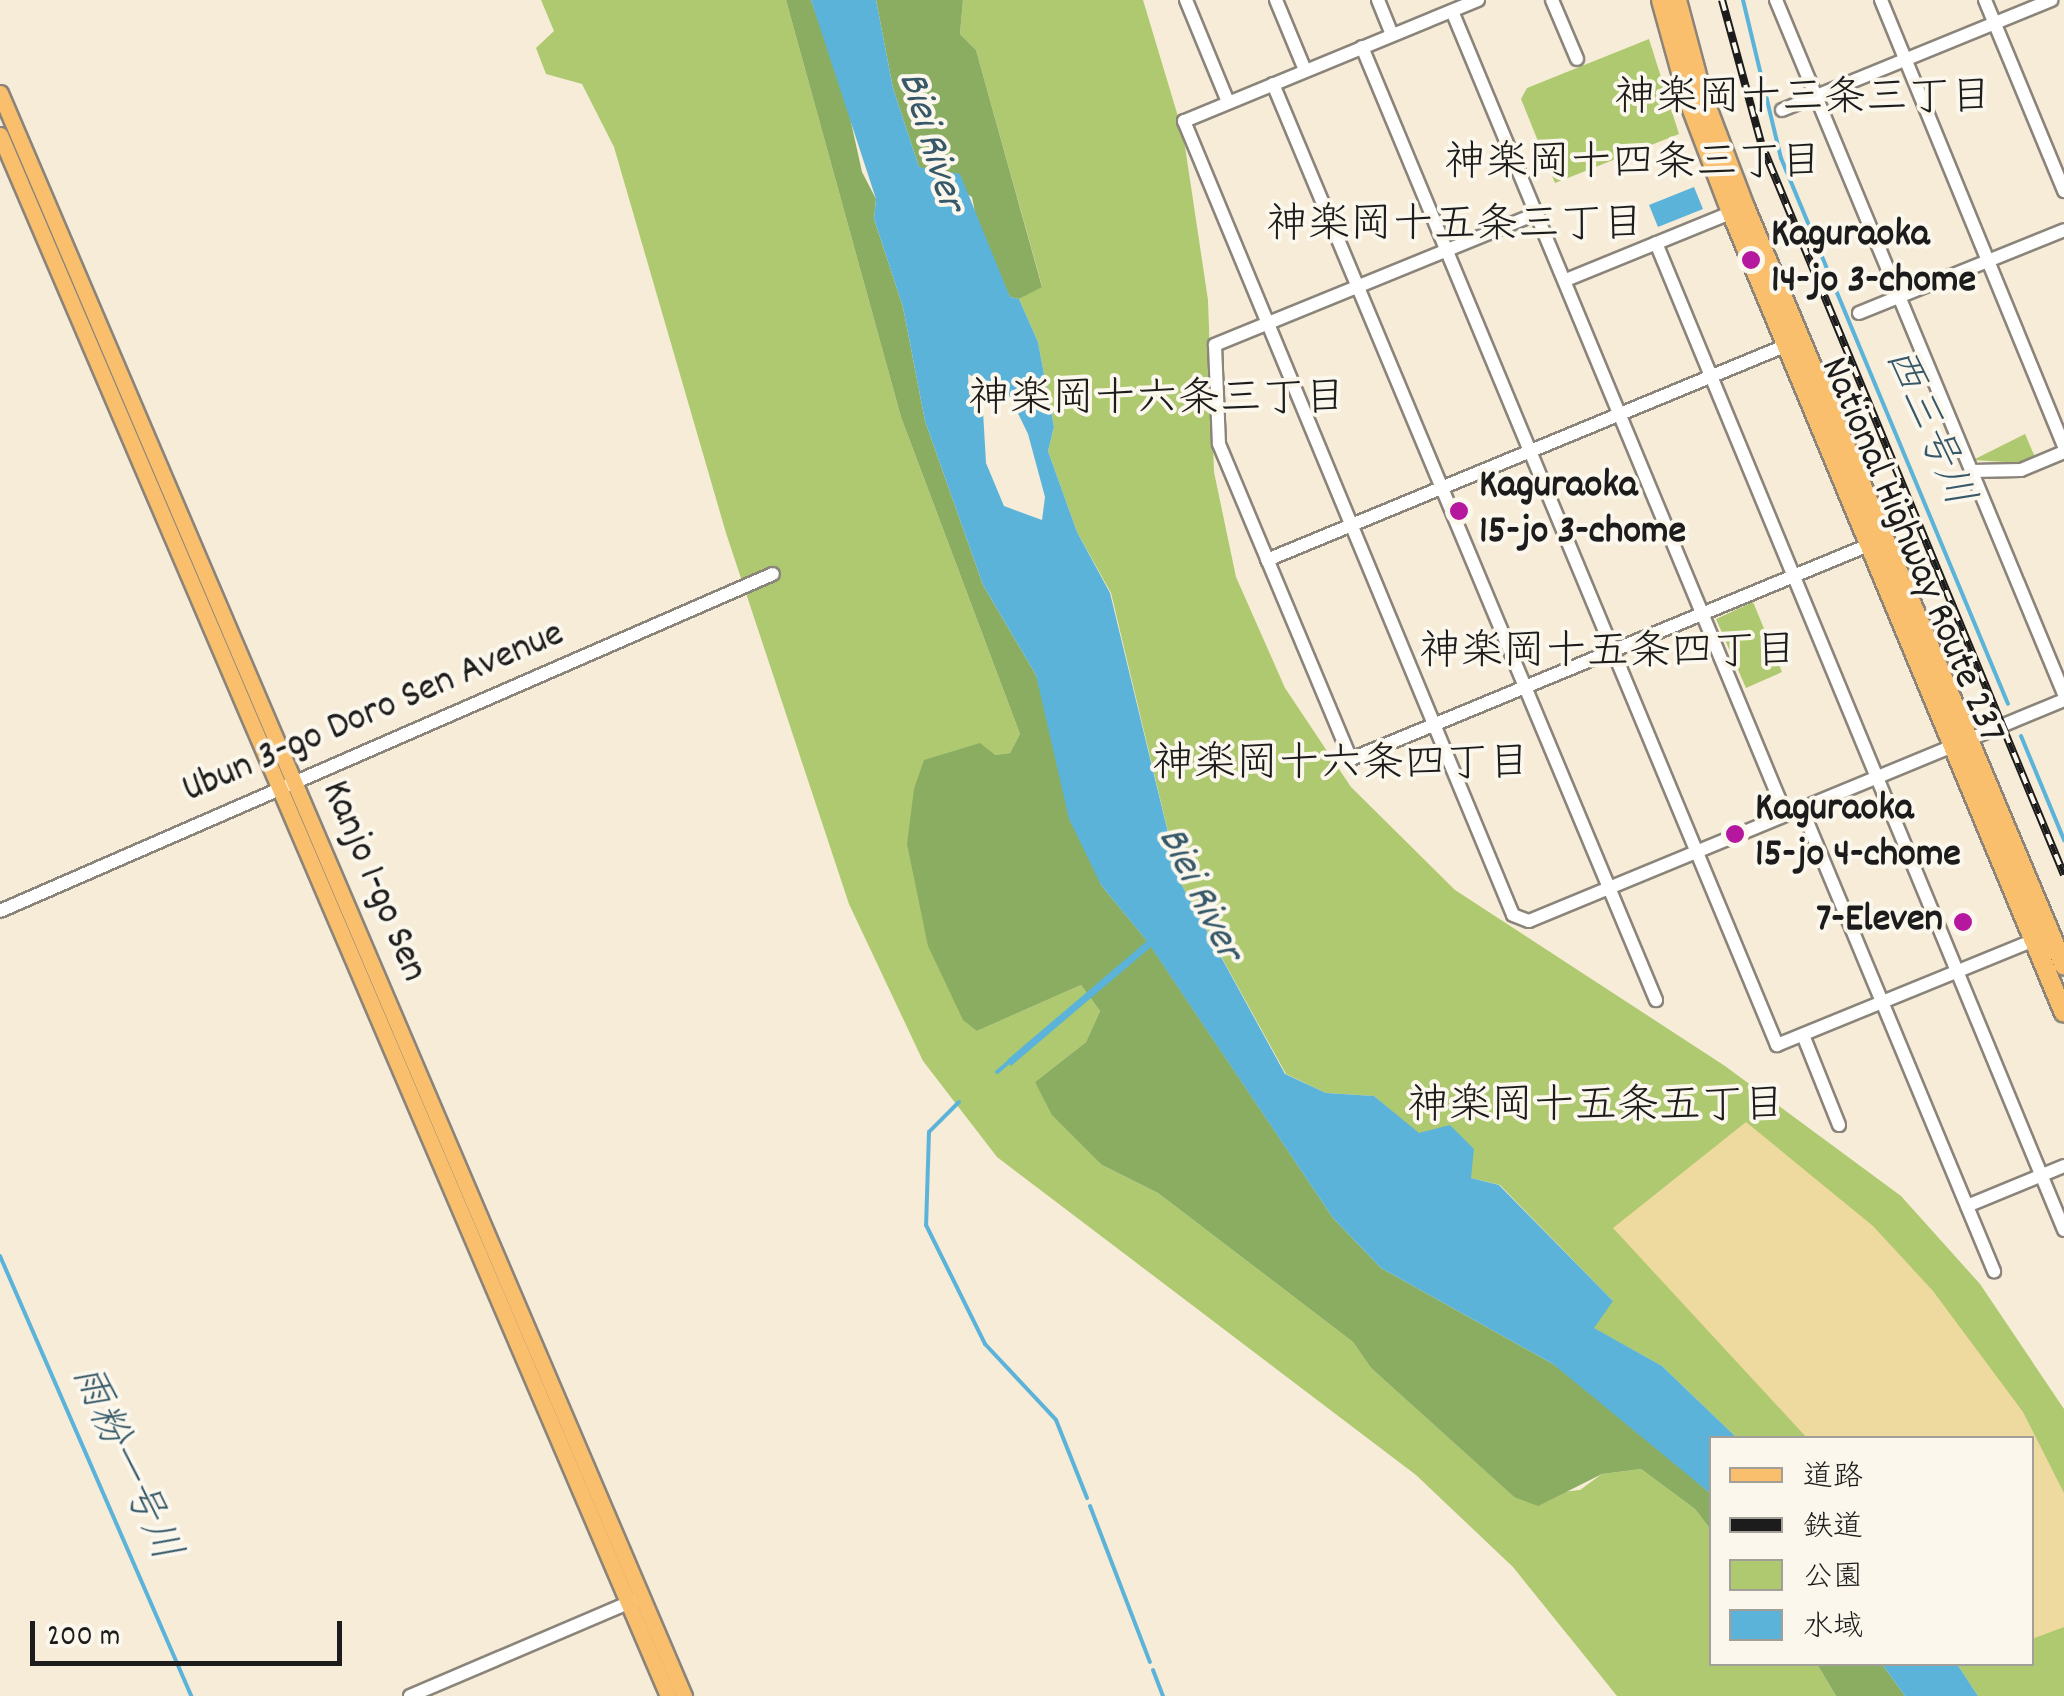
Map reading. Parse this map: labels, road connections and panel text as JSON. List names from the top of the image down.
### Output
{
  "streets": {
    "highway": ["National Highway Route 237"],
    "main road": ["Kanjo 1-go Sen"],
    "street": ["Ubun 3-go Doro Sen Avenue"]
  },
  "crossings": [
    ["Ubun 3-go Doro Sen Avenue", "Kanjo 1-go Sen"]
  ],
  "districts": [
    "神楽岡十三条三丁目",
    "神楽岡十四条三丁目",
    "神楽岡十五条三丁目",
    "神楽岡十六条三丁目",
    "神楽岡十五条四丁目",
    "神楽岡十六条四丁目",
    "神楽岡十五条五丁目"
  ],
  "water": ["Biei River", "西三号川", "雨粉一号川"],
  "places": [
    "Kaguraoka 14-jo 3-chome",
    "Kaguraoka 15-jo 3-chome",
    "Kaguraoka 15-jo 4-chome",
    "7-Eleven"
  ],
  "legend": [
    "道路",
    "鉄道",
    "公園",
    "水域"
  ],
  "scale_bar": "200 m"
}
